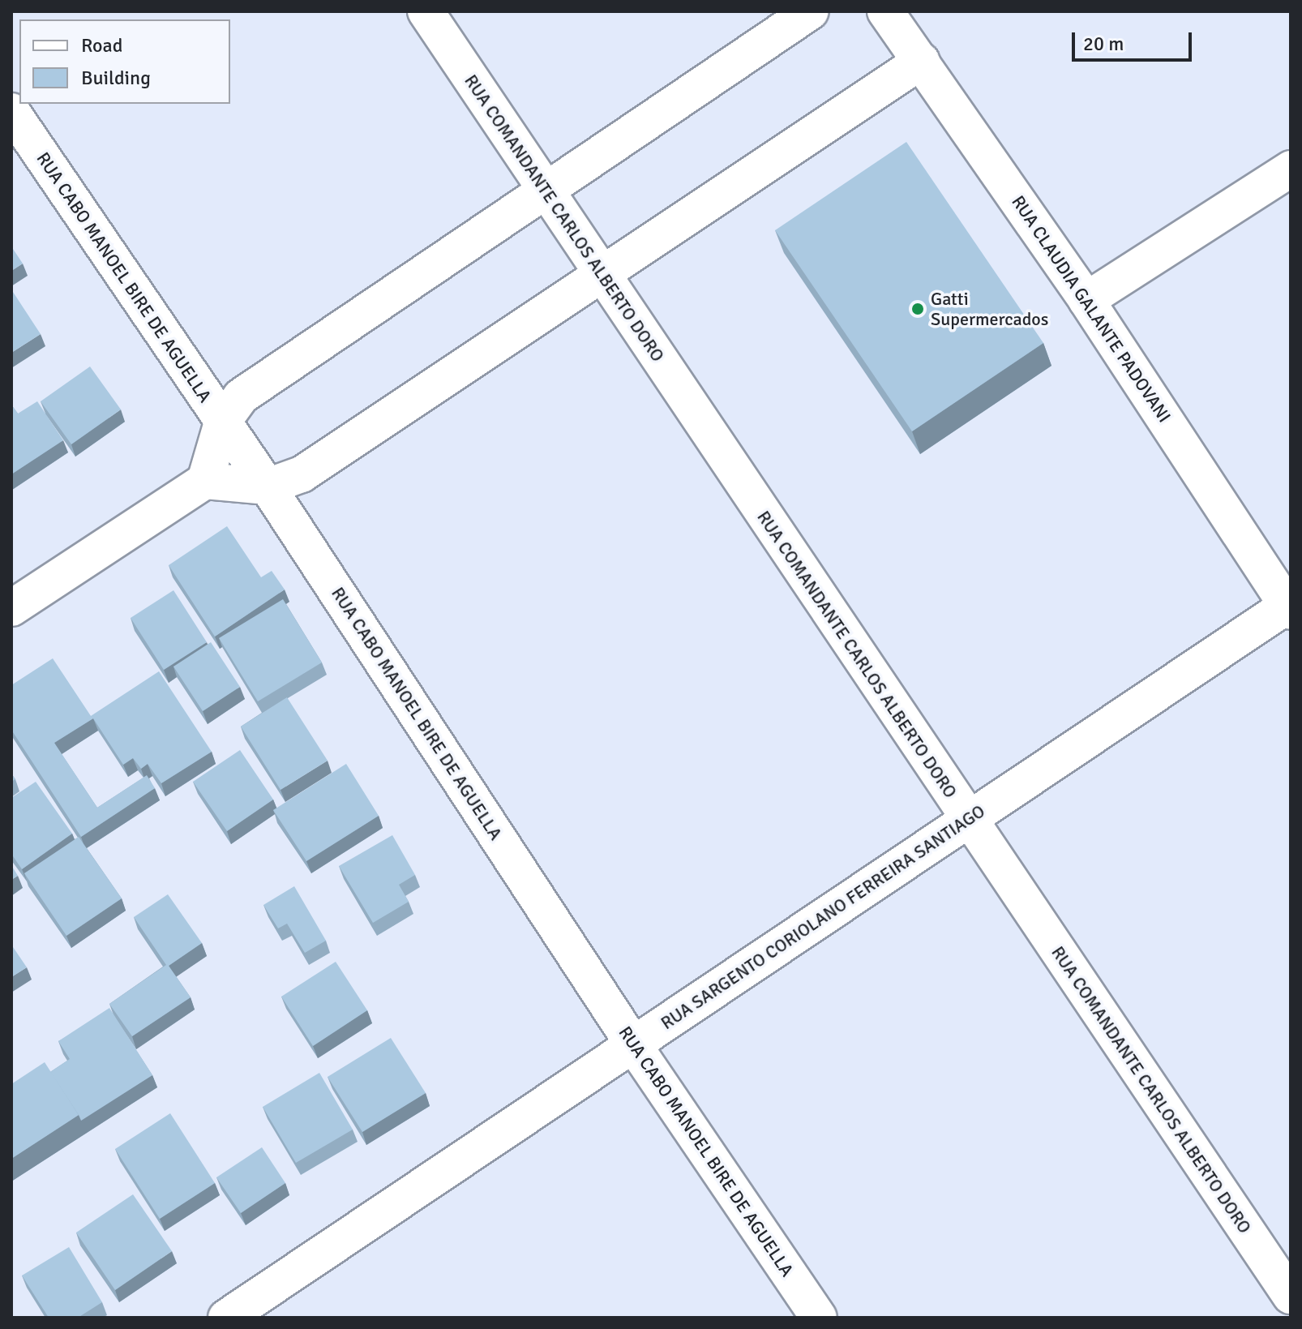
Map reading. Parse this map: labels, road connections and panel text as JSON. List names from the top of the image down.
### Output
{
  "streets": {
    "street": [
      "RUA COMANDANTE CARLOS ALBERTO DORO",
      "RUA CABO MANOEL BIRE DE AGUELLA",
      "RUA CLAUDIA GALANTE PADOVANI",
      "RUA SARGENTO CORIOLANO FERREIRA SANTIAGO"
    ]
  },
  "crossings": [
    ["RUA COMANDANTE CARLOS ALBERTO DORO", "RUA SARGENTO CORIOLANO FERREIRA SANTIAGO"],
    ["RUA CABO MANOEL BIRE DE AGUELLA", "RUA SARGENTO CORIOLANO FERREIRA SANTIAGO"],
    ["RUA CLAUDIA GALANTE PADOVANI", "RUA SARGENTO CORIOLANO FERREIRA SANTIAGO"]
  ],
  "places": ["Gatti Supermercados"],
  "legend": ["Road", "Building"],
  "scale_bar": "20 m"
}
